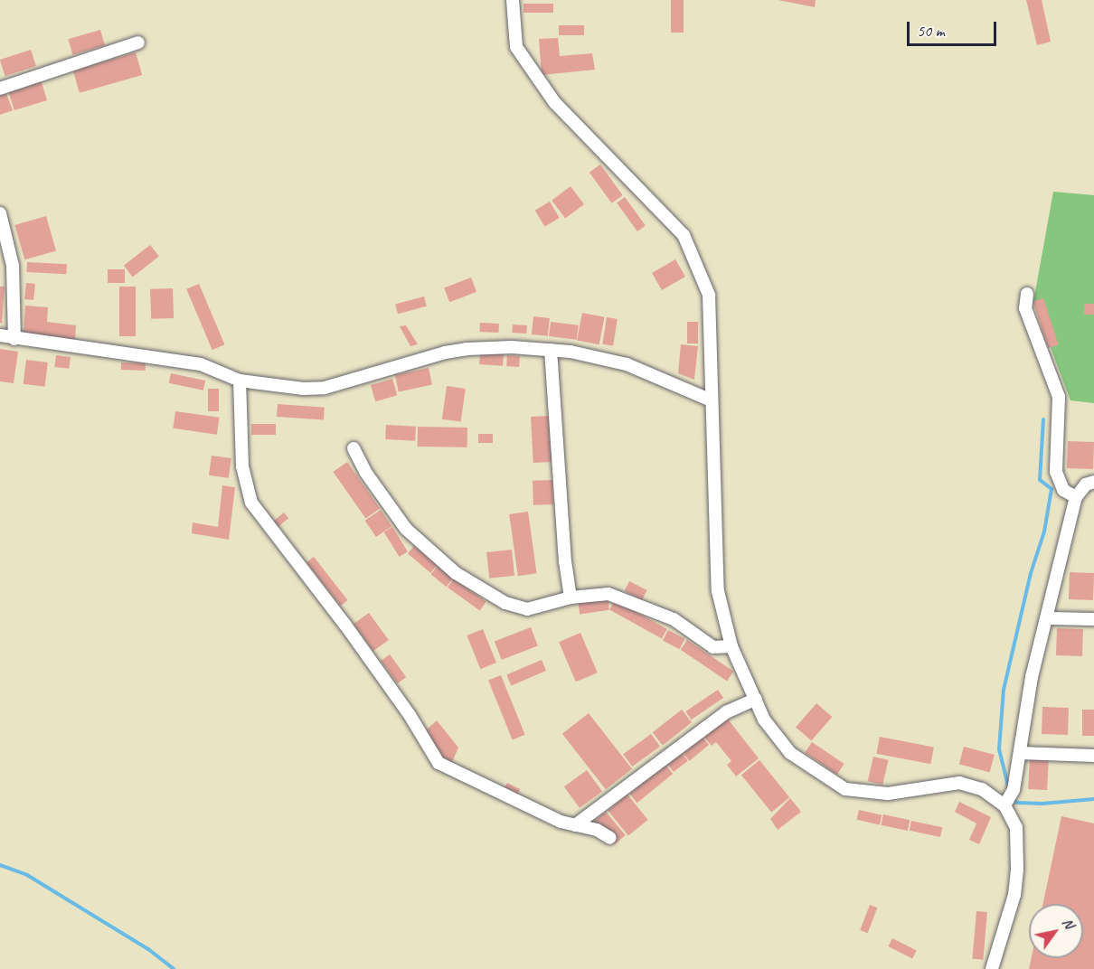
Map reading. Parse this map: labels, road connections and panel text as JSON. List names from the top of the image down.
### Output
{
  "scale_bar": "50 m",
  "north": "top right"
}
